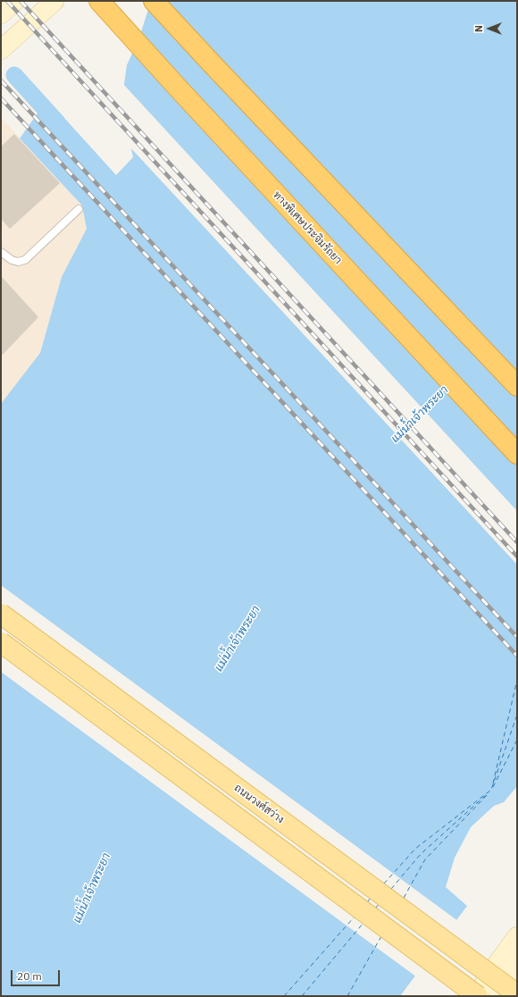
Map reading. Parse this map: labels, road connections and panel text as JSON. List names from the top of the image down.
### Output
{
  "streets": {
    "highway": ["ทางพิเศษประจิมรัถยา"],
    "main road": ["ถนนวงศ์สว่าง"]
  },
  "water": ["แม่น้ำเจ้าพระยา"],
  "scale_bar": "20 m",
  "north": "left"
}
